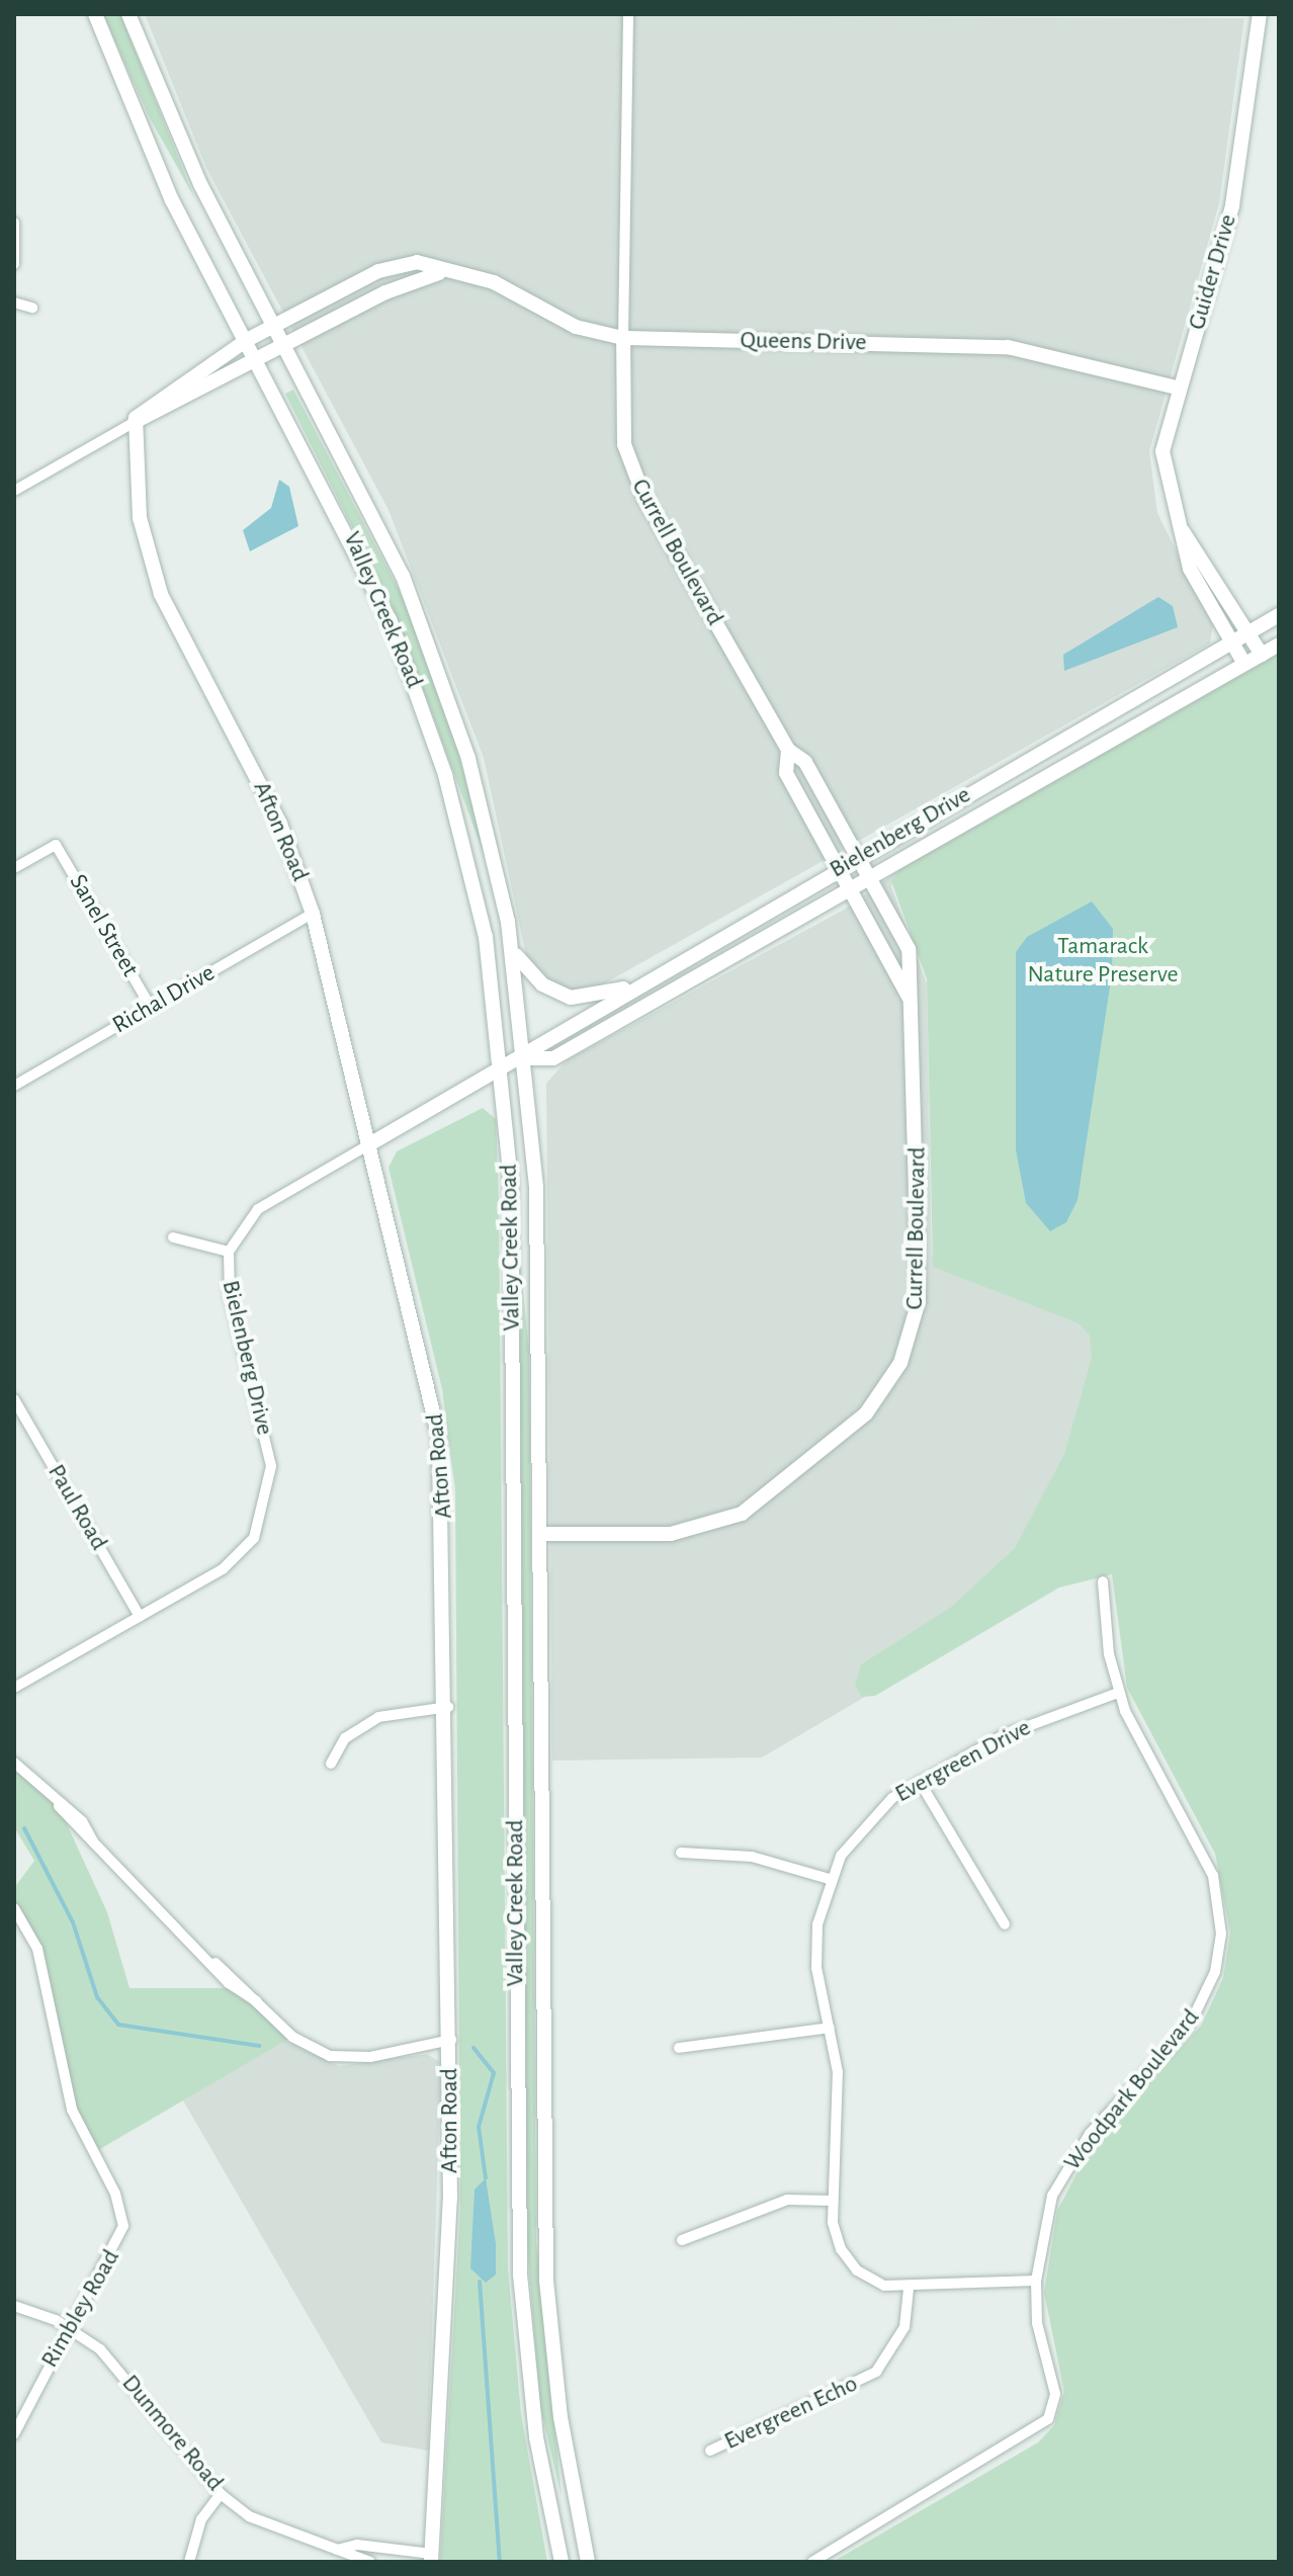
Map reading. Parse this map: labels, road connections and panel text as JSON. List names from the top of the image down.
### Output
{
  "streets": {
    "street": [
      "Guider Drive",
      "Queens Drive",
      "Currell Boulevard",
      "Valley Creek Road",
      "Afton Road",
      "Bielenberg Drive",
      "Sanel Street",
      "Richal Drive",
      "Paul Road",
      "Evergreen Drive",
      "Woodpark Boulevard",
      "Rimbley Road",
      "Evergreen Echo",
      "Dunmore Road"
    ]
  },
  "crossings": [
    ["Guider Drive", "Queens Drive"],
    ["Guider Drive", "Bielenberg Drive"],
    ["Queens Drive", "Currell Boulevard"],
    ["Queens Drive", "Valley Creek Road"],
    ["Queens Drive", "Afton Road"],
    ["Currell Boulevard", "Valley Creek Road"],
    ["Currell Boulevard", "Bielenberg Drive"],
    ["Valley Creek Road", "Bielenberg Drive"],
    ["Afton Road", "Bielenberg Drive"],
    ["Afton Road", "Richal Drive"],
    ["Afton Road", "Dunmore Road"],
    ["Bielenberg Drive", "Paul Road"],
    ["Sanel Street", "Richal Drive"],
    ["Evergreen Drive", "Woodpark Boulevard"],
    ["Evergreen Drive", "Evergreen Echo"],
    ["Rimbley Road", "Dunmore Road"]
  ],
  "parks": ["Tamarack Nature Preserve"]
}
